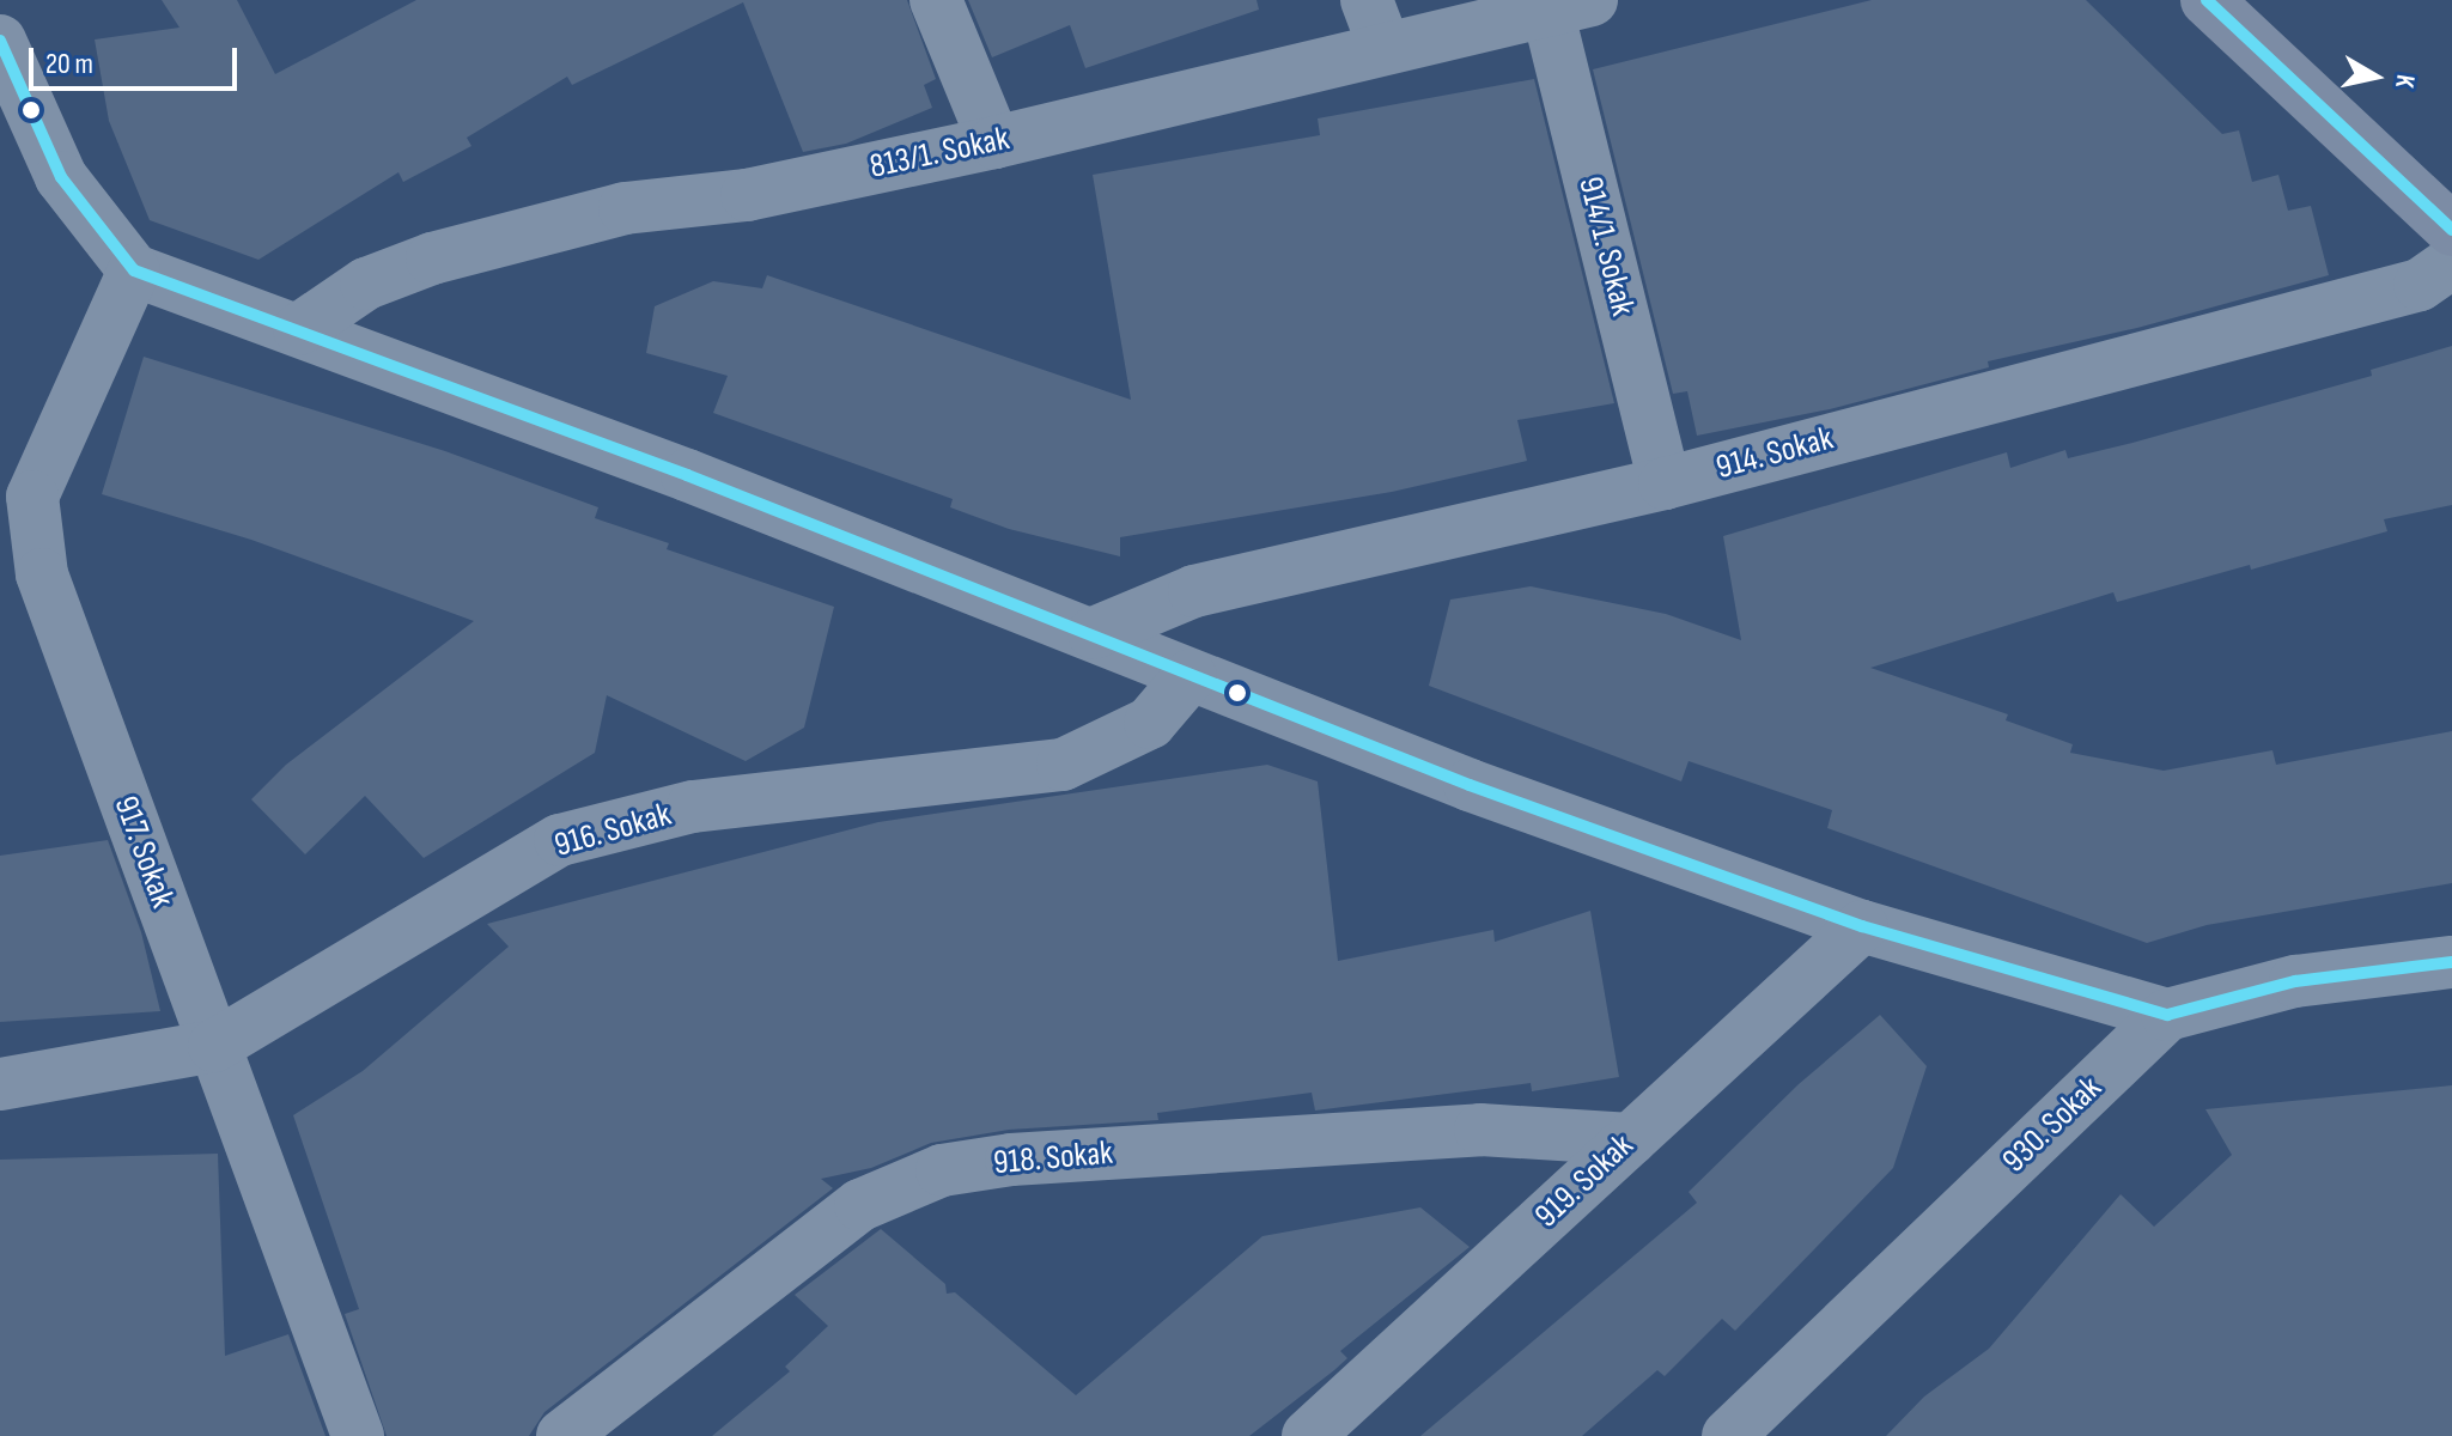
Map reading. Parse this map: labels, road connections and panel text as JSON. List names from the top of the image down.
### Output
{
  "streets": {
    "street": [
      "813/1. Sokak",
      "914/1. Sokak",
      "914. Sokak",
      "916. Sokak",
      "917. Sokak",
      "930. Sokak",
      "918. Sokak",
      "919. Sokak"
    ]
  },
  "crossings": [
    ["813/1. Sokak", "914/1. Sokak"],
    ["914/1. Sokak", "914. Sokak"],
    ["916. Sokak", "917. Sokak"],
    ["918. Sokak", "919. Sokak"]
  ],
  "scale_bar": "20 m",
  "north": "right"
}
